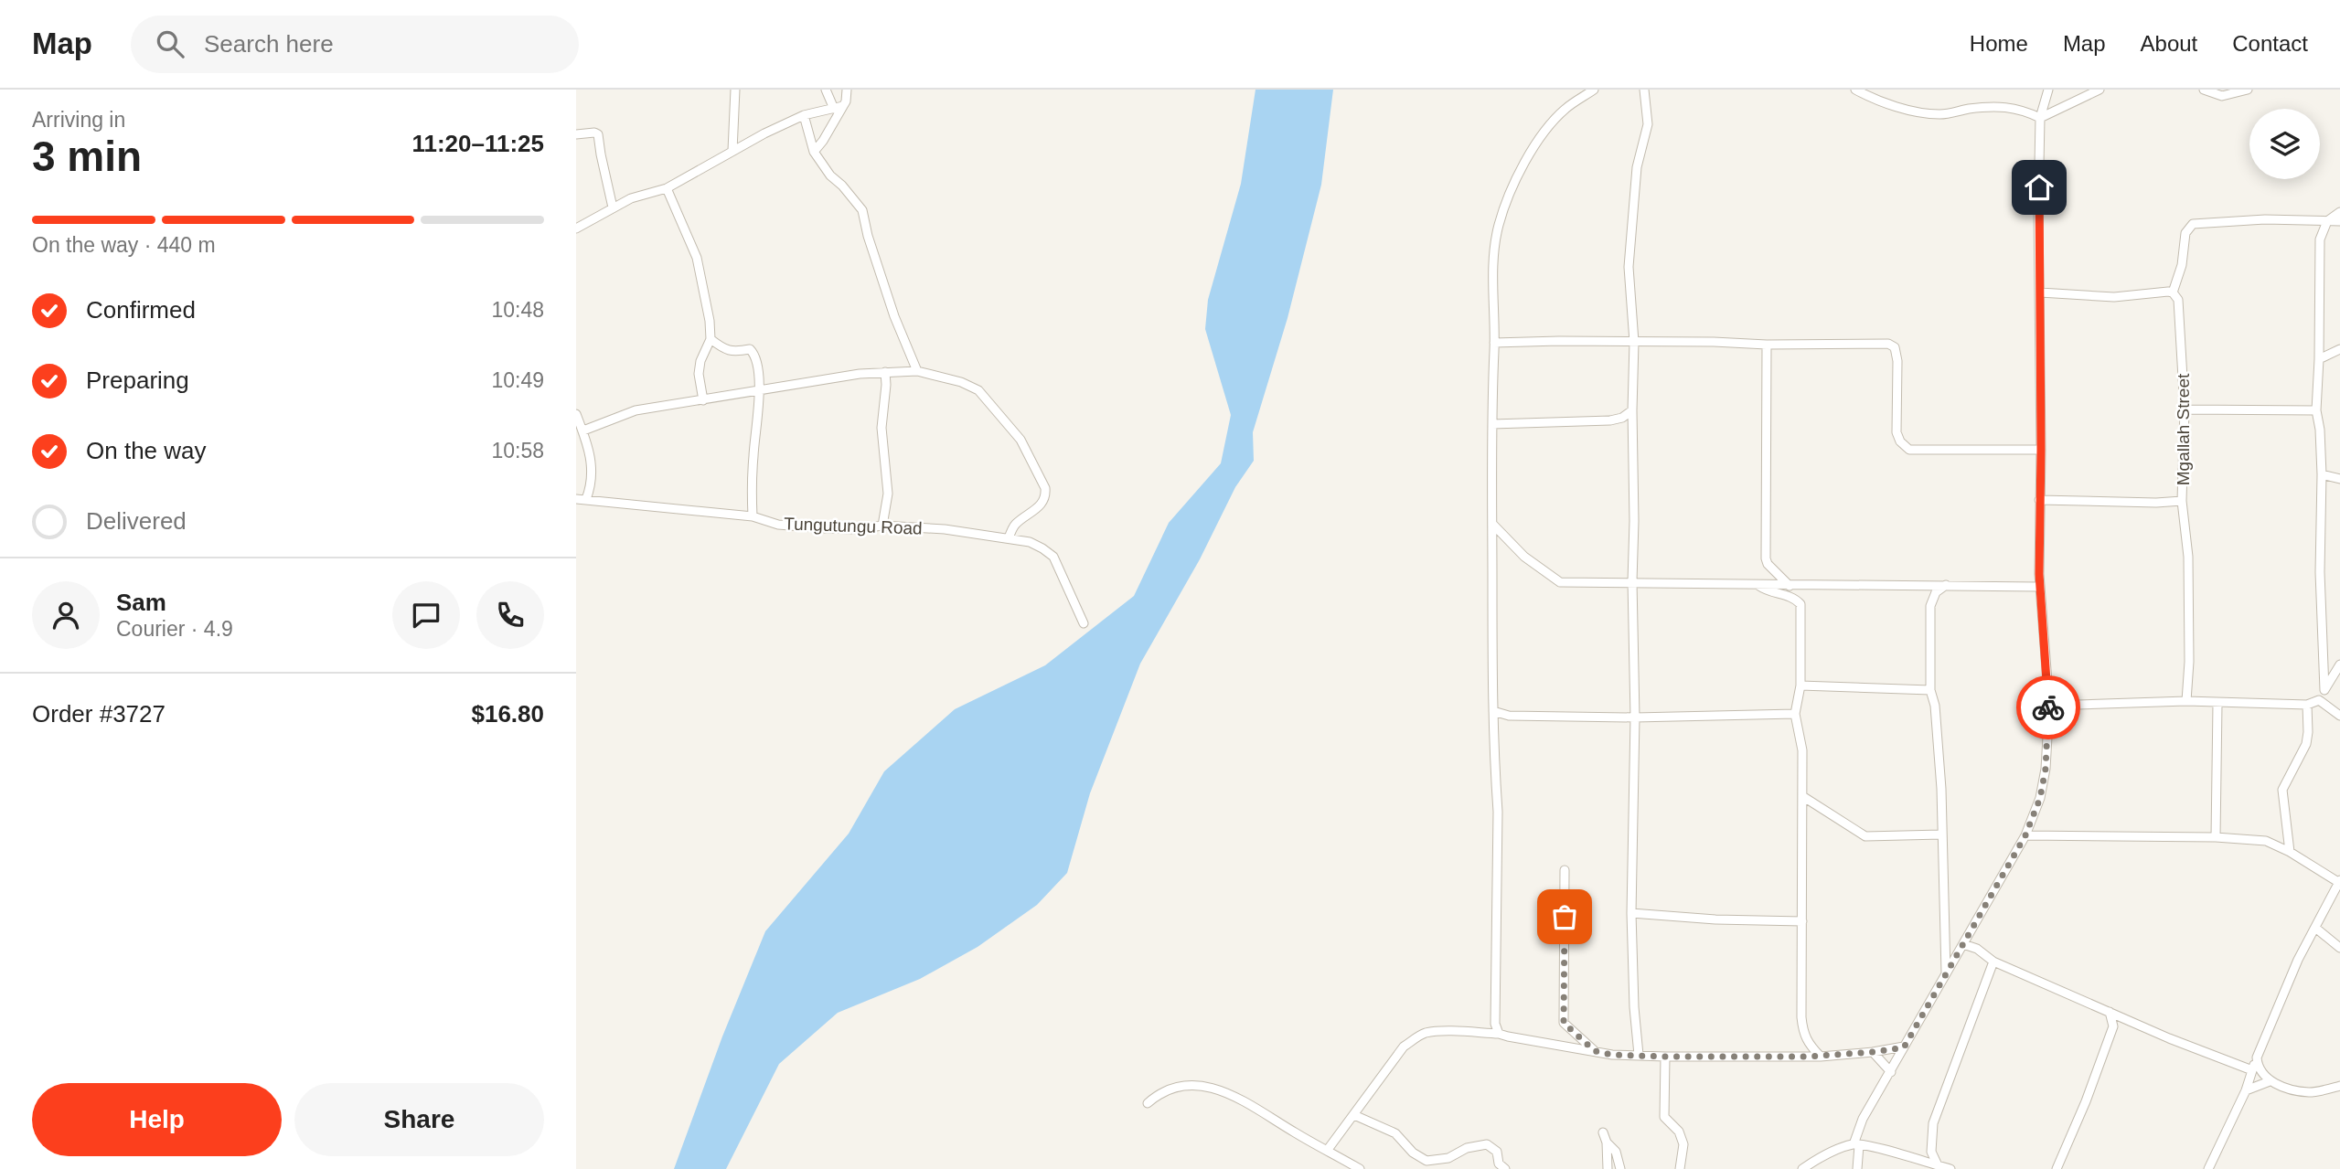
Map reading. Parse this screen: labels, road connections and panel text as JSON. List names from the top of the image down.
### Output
{
  "streets": {
    "street": ["Mgallah Street", "Tungutungu Road"]
  },
  "page": {
    "header": "Map",
    "search": "Search here",
    "nav": [
      "Home",
      "Map",
      "About",
      "Contact"
    ],
    "heading": ["3 min", "Arriving in", "11:20–11:25"],
    "panel": [
      "Sam",
      "Courier · 4.9",
      "Order #3727",
      "$16.80"
    ],
    "bar": "On the way · 440 m",
    "list": [
      ["Confirmed", "10:48"],
      ["Preparing", "10:49"],
      ["On the way", "10:58"],
      "Delivered"
    ],
    "buttons": ["Help", "Share"]
  }
}
